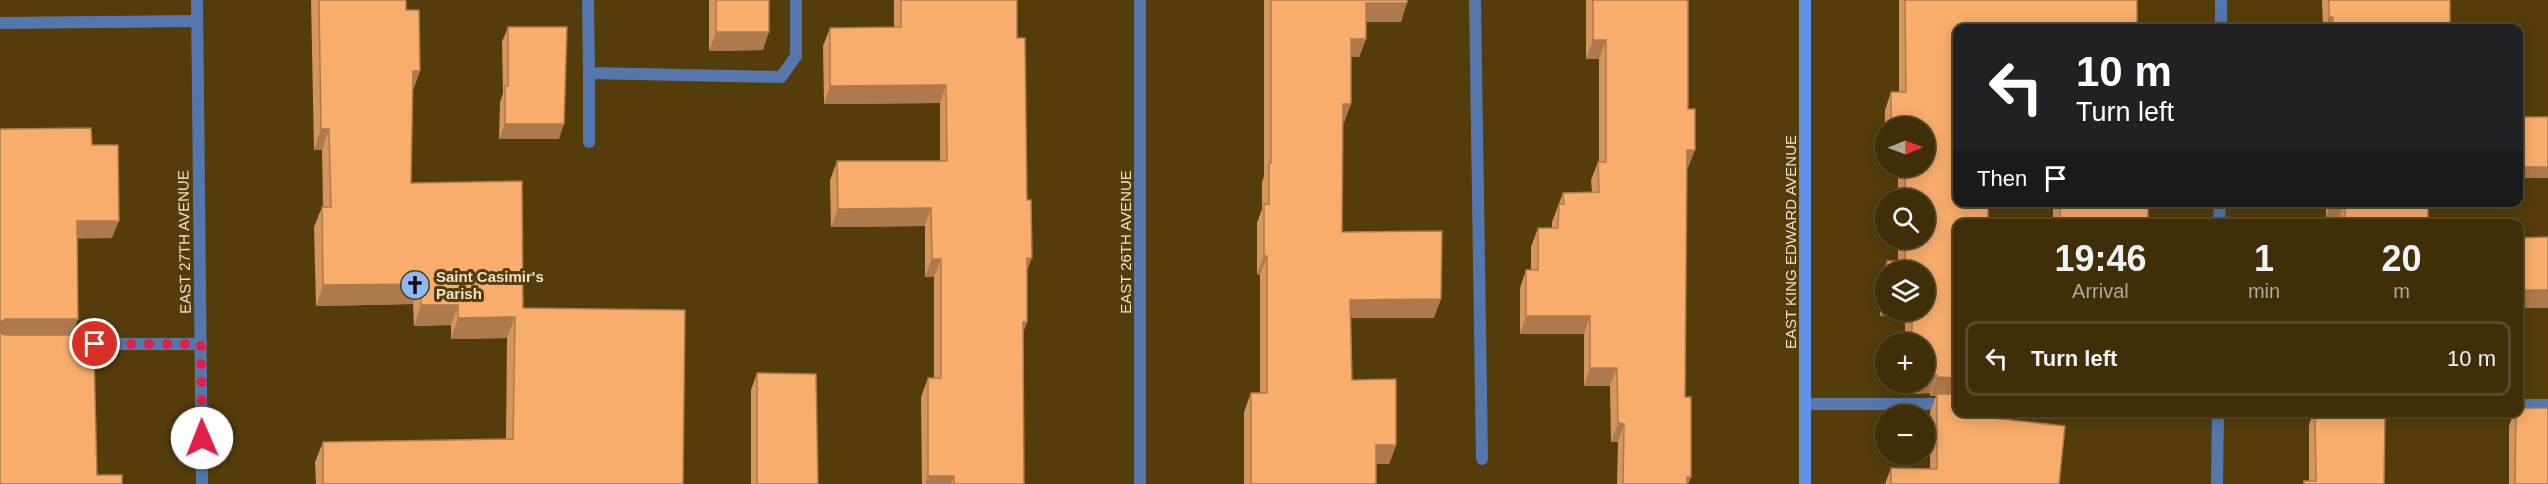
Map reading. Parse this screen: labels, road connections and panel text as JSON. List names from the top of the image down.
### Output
{
  "streets": {
    "main road": ["EAST KING EDWARD AVENUE"],
    "street": ["EAST 27TH AVENUE", "EAST 26TH AVENUE"]
  },
  "places": {
    "church": ["Saint Casimir's Parish"]
  },
  "north": "right",
  "page": {
    "turn": ["10 m", "Turn left"],
    "map_buttons": ["+", "−"],
    "then": "Then",
    "eta": [
      "19:46",
      "Arrival",
      "1",
      "min",
      "20",
      "m"
    ],
    "list": [
      {
        "name": "Turn left",
        "value": "10 m"
      }
    ]
  }
}
